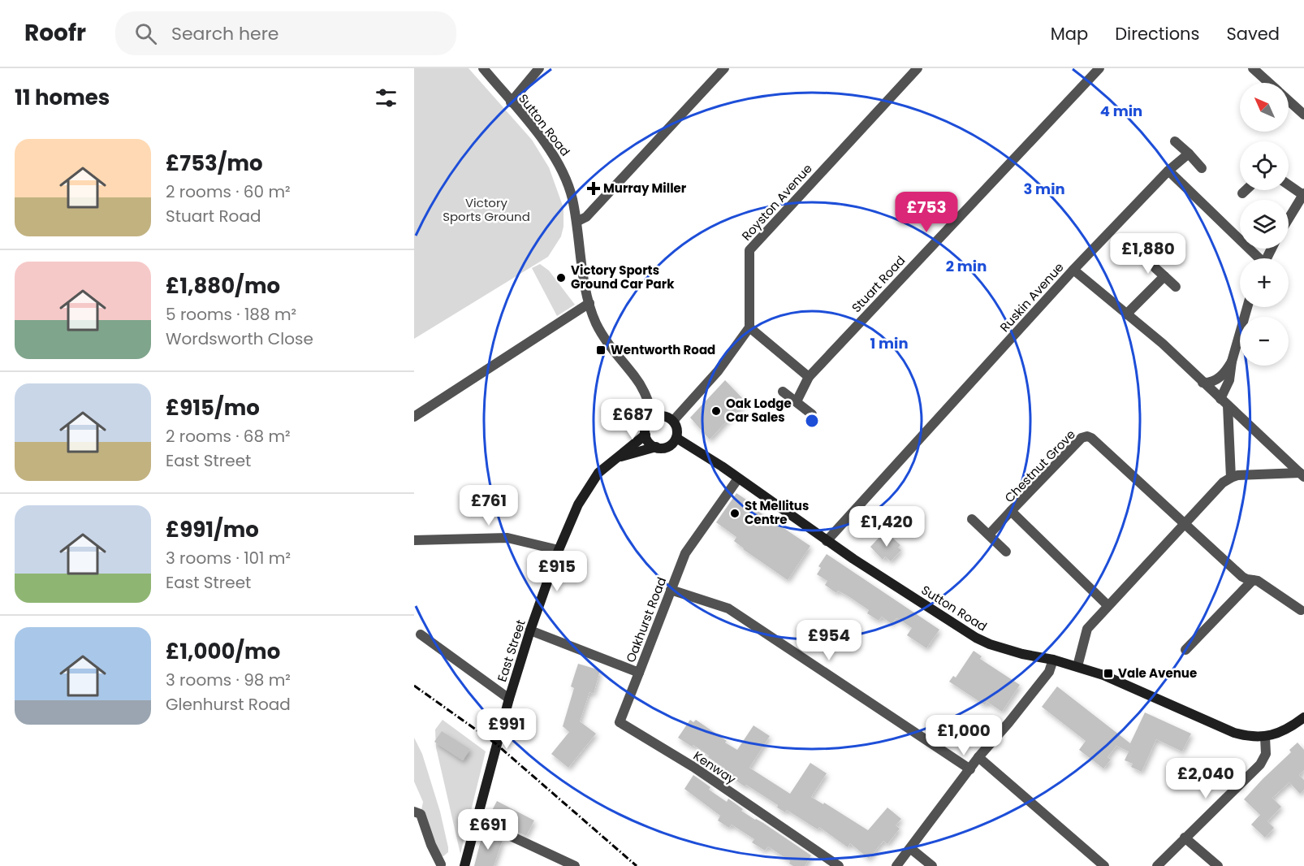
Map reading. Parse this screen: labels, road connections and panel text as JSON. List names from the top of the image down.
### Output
{
  "streets": {
    "main road": ["Sutton Road", "East Street"],
    "street": [
      "Royston Avenue",
      "Stuart Road",
      "Ruskin Avenue",
      "Chestnut Grove",
      "Oakhurst Road",
      "Kenway"
    ]
  },
  "crossings": [
    ["Sutton Road", "Ruskin Avenue"],
    ["Sutton Road", "Oakhurst Road"],
    ["Sutton Road", "East Street"],
    ["Oakhurst Road", "East Street"],
    ["Oakhurst Road", "Kenway"]
  ],
  "parks": ["Victory Sports Ground"],
  "places": {
    "health": ["Murray Miller"],
    "other": ["Victory Sports Ground Car Park", "Oak Lodge Car Sales", "St Mellitus Centre"],
    "transit": ["Wentworth Road", "Vale Avenue"]
  },
  "north": "top left",
  "page": {
    "header": "Roofr",
    "search": "Search here",
    "nav": ["Map", "Directions", "Saved"],
    "heading": "11 homes",
    "map_buttons": ["+", "−"],
    "list": [
      {
        "name": "£753/mo",
        "note": "2 rooms · 60 m² · Stuart Road"
      },
      {
        "name": "£1,880/mo",
        "note": "5 rooms · 188 m² · Wordsworth Close"
      },
      {
        "name": "£915/mo",
        "note": "2 rooms · 68 m² · East Street"
      },
      {
        "name": "£991/mo",
        "note": "3 rooms · 101 m² · East Street"
      },
      {
        "name": "£1,000/mo",
        "note": "3 rooms · 98 m² · Glenhurst Road"
      }
    ],
    "price": [
      "£753",
      "£1,880",
      "£687",
      "£761",
      "£1,420",
      "£915",
      "£954",
      "£991",
      "£1,000",
      "£2,040",
      "£691"
    ]
  },
  "rings": [
    "4 min",
    "3 min",
    "2 min",
    "1 min"
  ]
}
